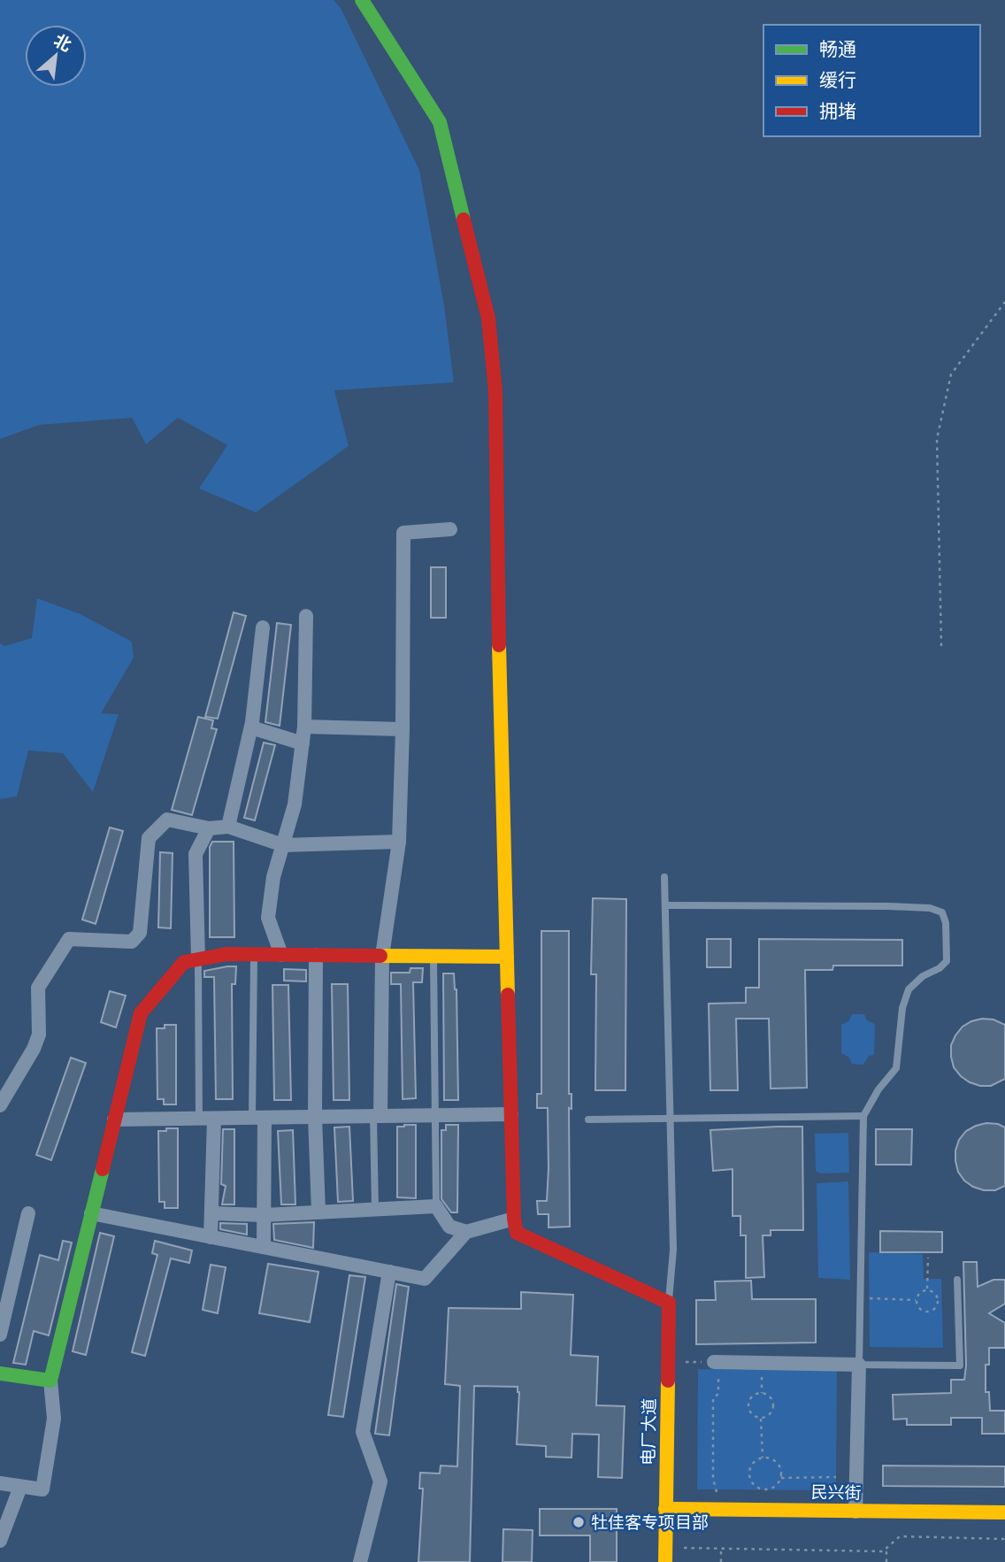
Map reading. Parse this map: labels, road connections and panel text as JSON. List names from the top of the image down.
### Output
{
  "streets": {
    "street": ["电厂大道", "民兴街"]
  },
  "crossings": [
    ["电厂大道", "民兴街"]
  ],
  "places": ["牡佳客专项目部"],
  "legend": ["畅通", "缓行", "拥堵"],
  "north": "top right"
}
